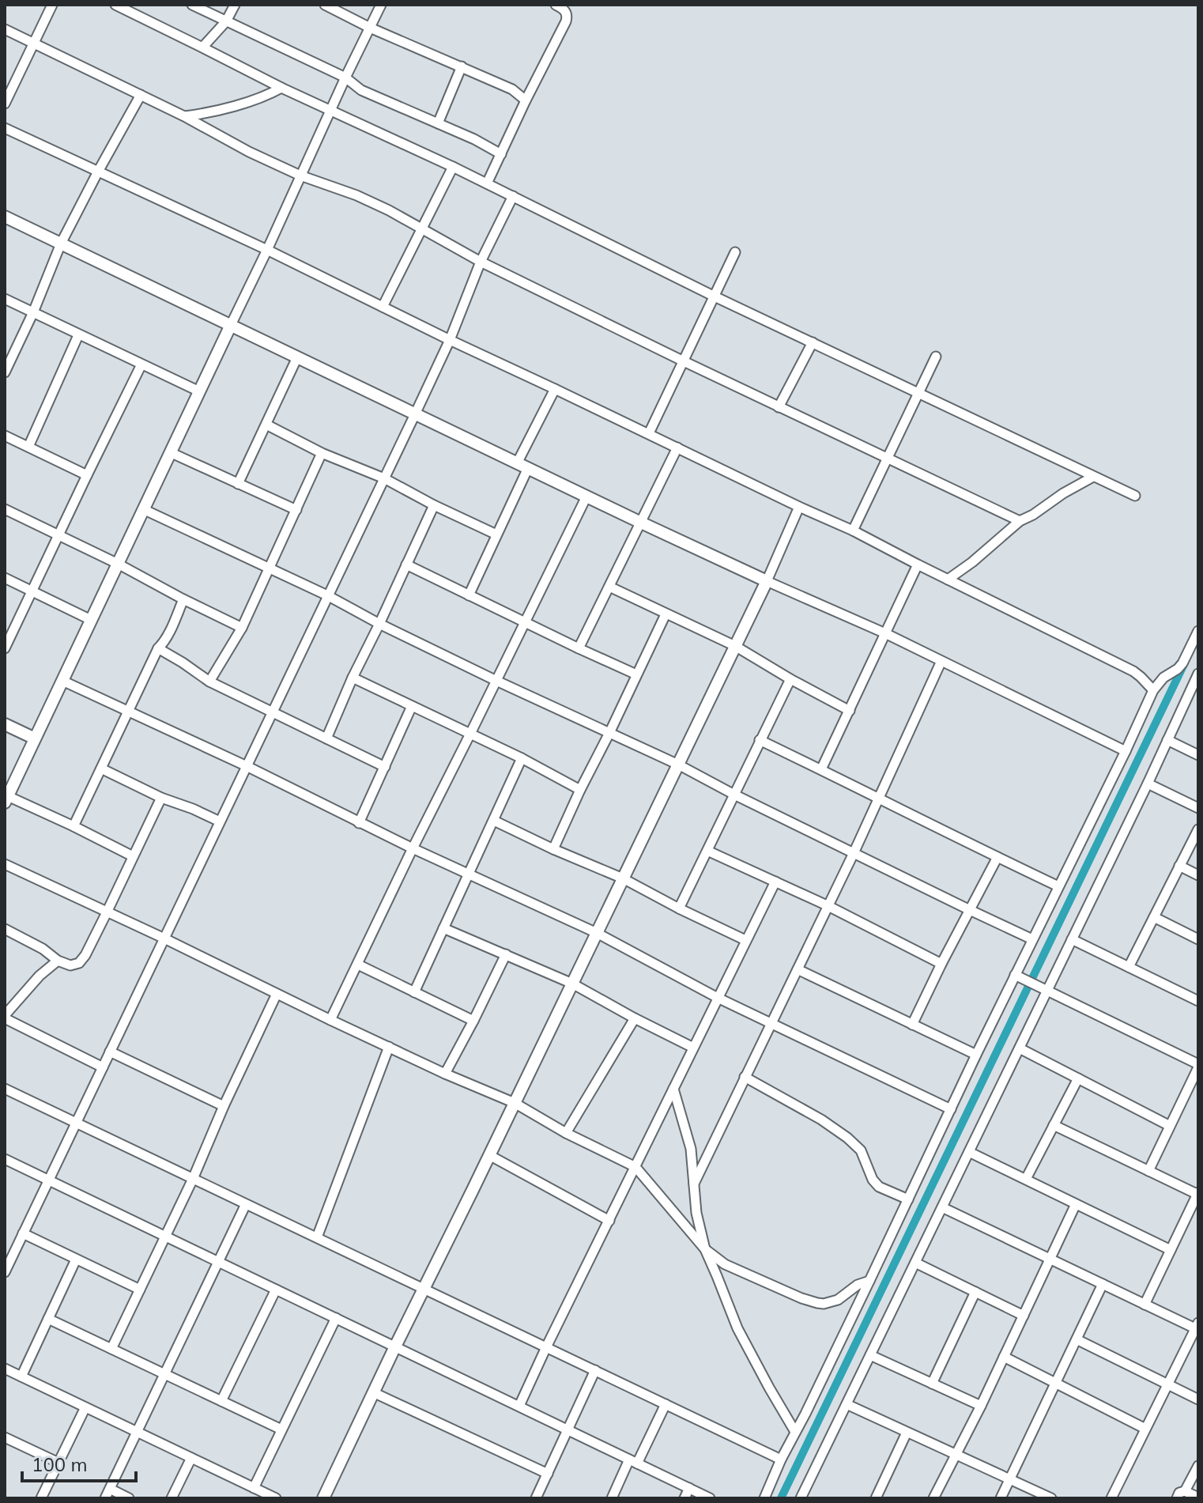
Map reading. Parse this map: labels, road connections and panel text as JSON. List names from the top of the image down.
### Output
{
  "scale_bar": "100 m"
}
